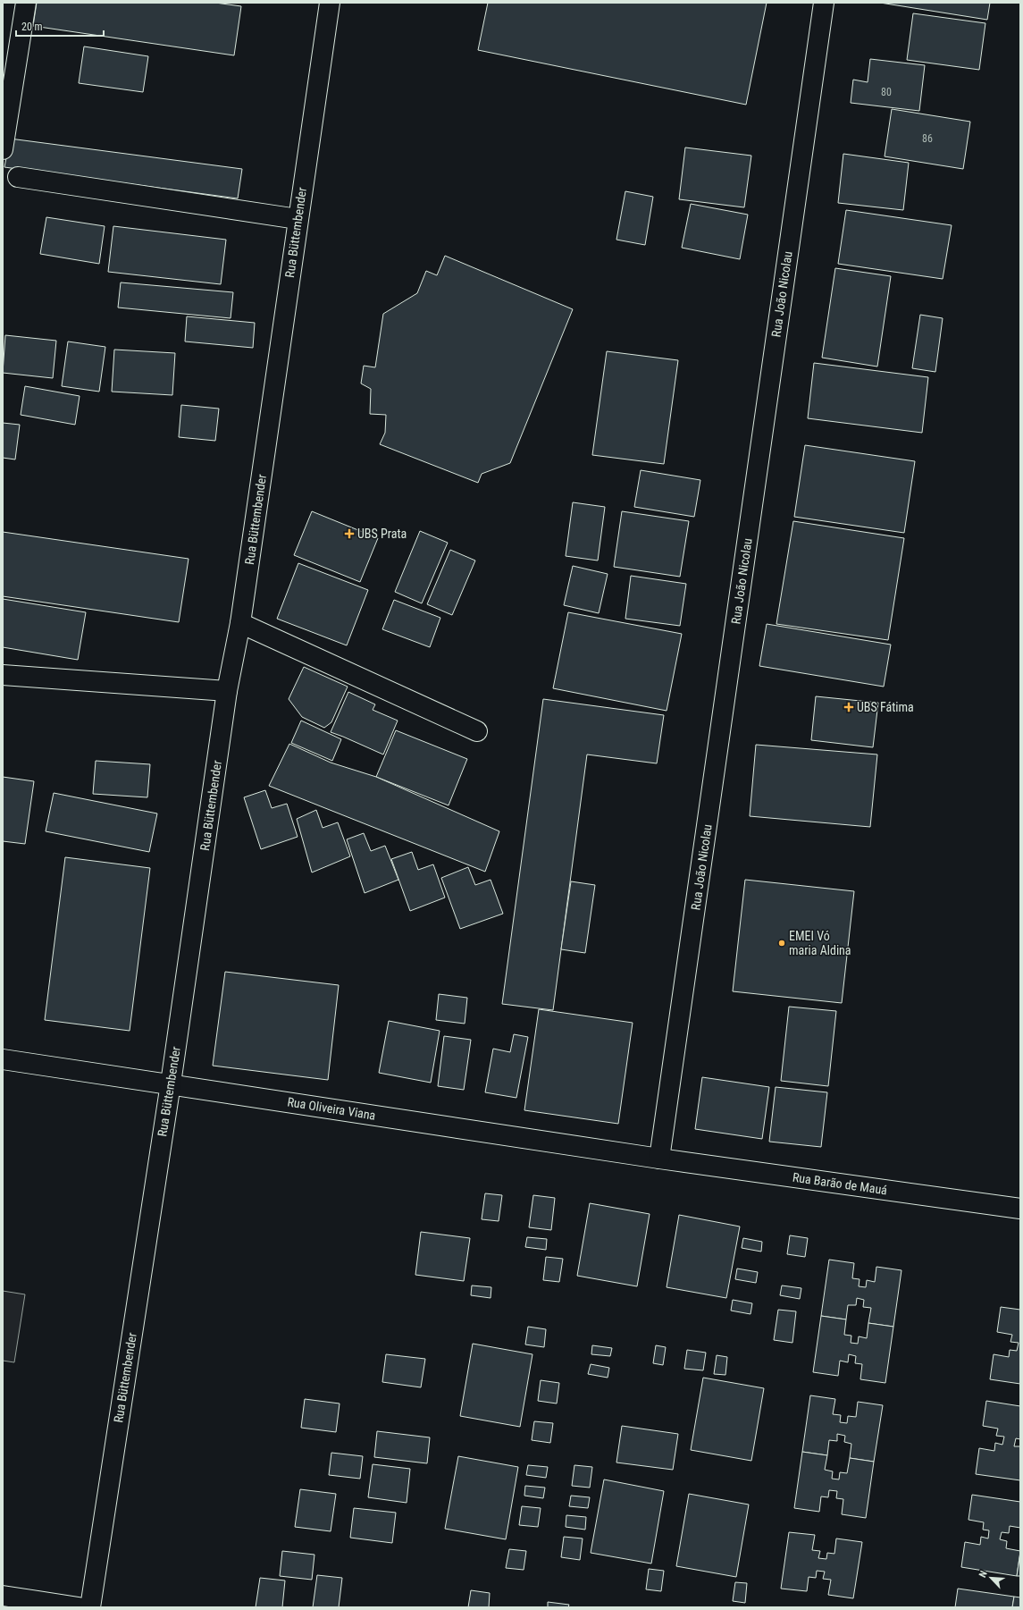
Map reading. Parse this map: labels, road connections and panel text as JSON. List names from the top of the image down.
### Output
{
  "streets": {
    "street": [
      "Rua Büttembender",
      "Rua João Nicolau",
      "Rua Oliveira Viana",
      "Rua Barão de Mauá"
    ]
  },
  "crossings": [
    ["Rua Büttembender", "Rua Oliveira Viana"],
    ["Rua João Nicolau", "Rua Oliveira Viana"],
    ["Rua João Nicolau", "Rua Barão de Mauá"],
    ["Rua Oliveira Viana", "Rua Barão de Mauá"]
  ],
  "places": {
    "health": ["UBS Prata", "UBS Fátima"],
    "other": ["EMEI Vó maria Aldina"]
  },
  "house_numbers": ["80", "86"],
  "scale_bar": "20 m",
  "north": "top left"
}
